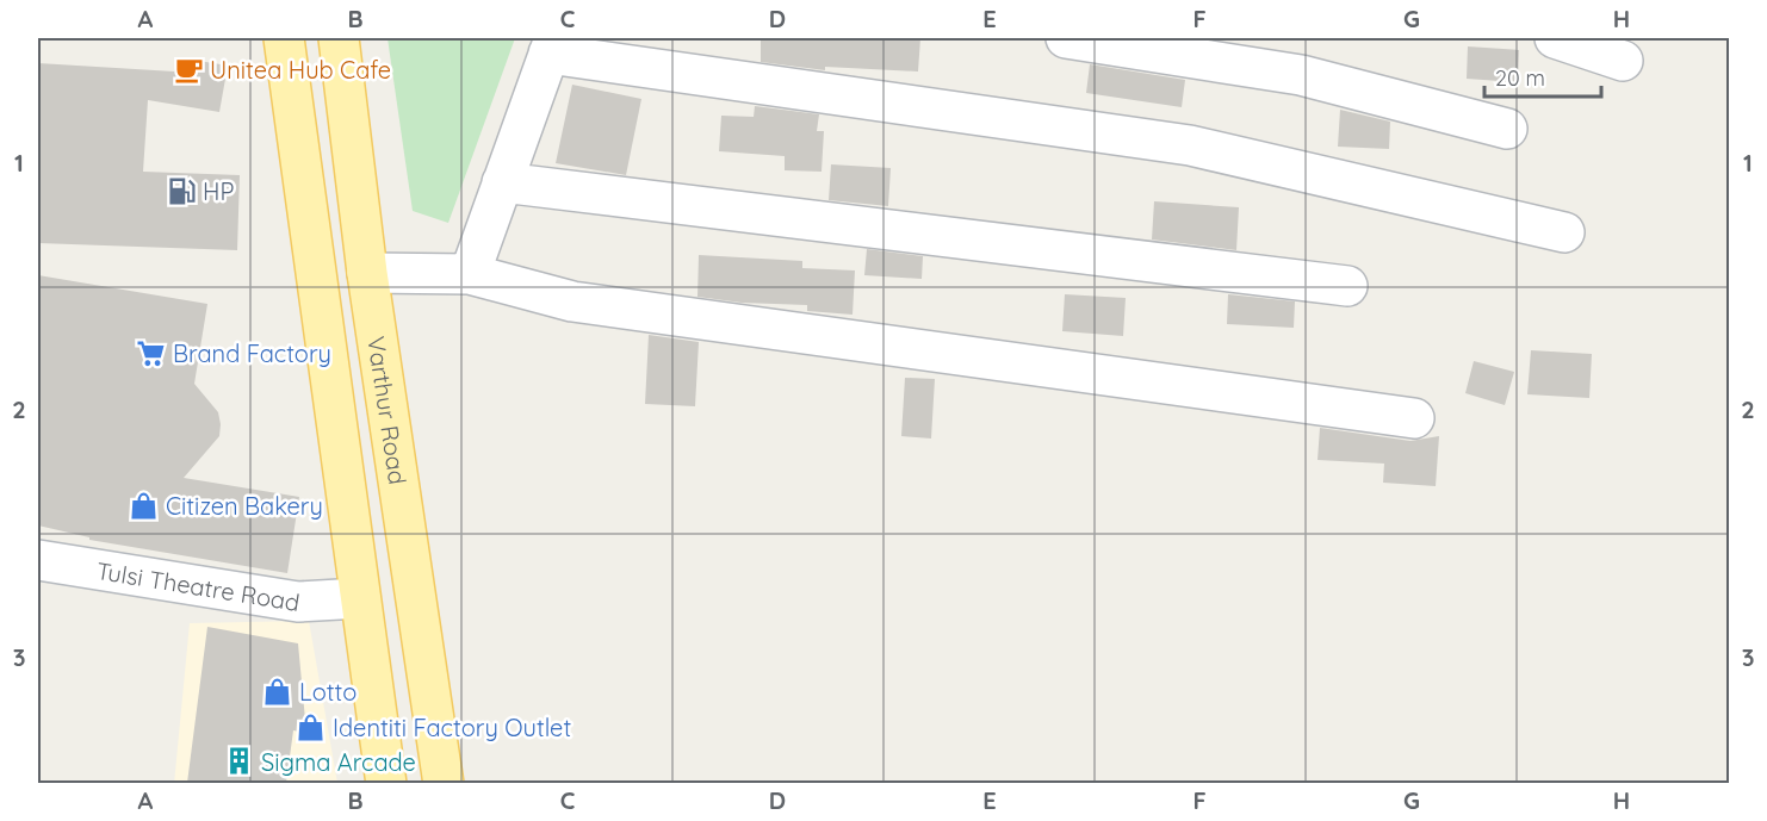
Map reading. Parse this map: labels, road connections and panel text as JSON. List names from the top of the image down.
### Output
{
  "streets": {
    "main road": ["Varthur Road"],
    "street": ["Tulsi Theatre Road"]
  },
  "places": {
    "cafe": ["Unitea Hub Cafe"],
    "fuel station": ["HP"],
    "supermarket": ["Brand Factory"],
    "shop": ["Citizen Bakery", "Lotto", "Identiti Factory Outlet"],
    "building": ["Sigma Arcade"]
  },
  "scale_bar": "20 m",
  "grid": {
    "columns": [
      "A",
      "B",
      "C",
      "D",
      "E",
      "F",
      "G",
      "H"
    ],
    "rows": ["1", "2", "3"]
  }
}
